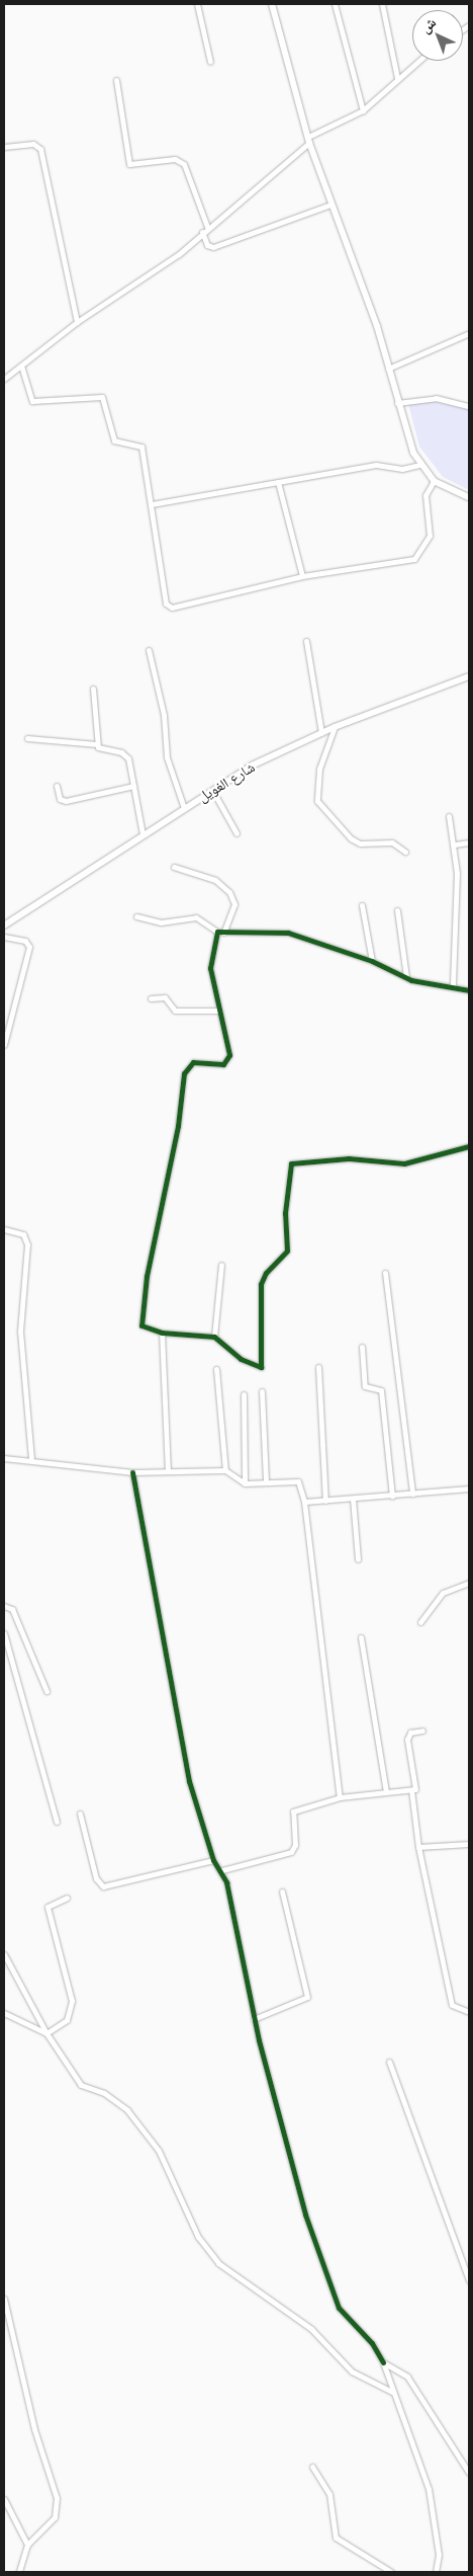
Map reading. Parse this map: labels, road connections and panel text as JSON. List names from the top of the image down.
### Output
{
  "streets": {
    "street": ["شارع الغويل"]
  },
  "north": "top left"
}
